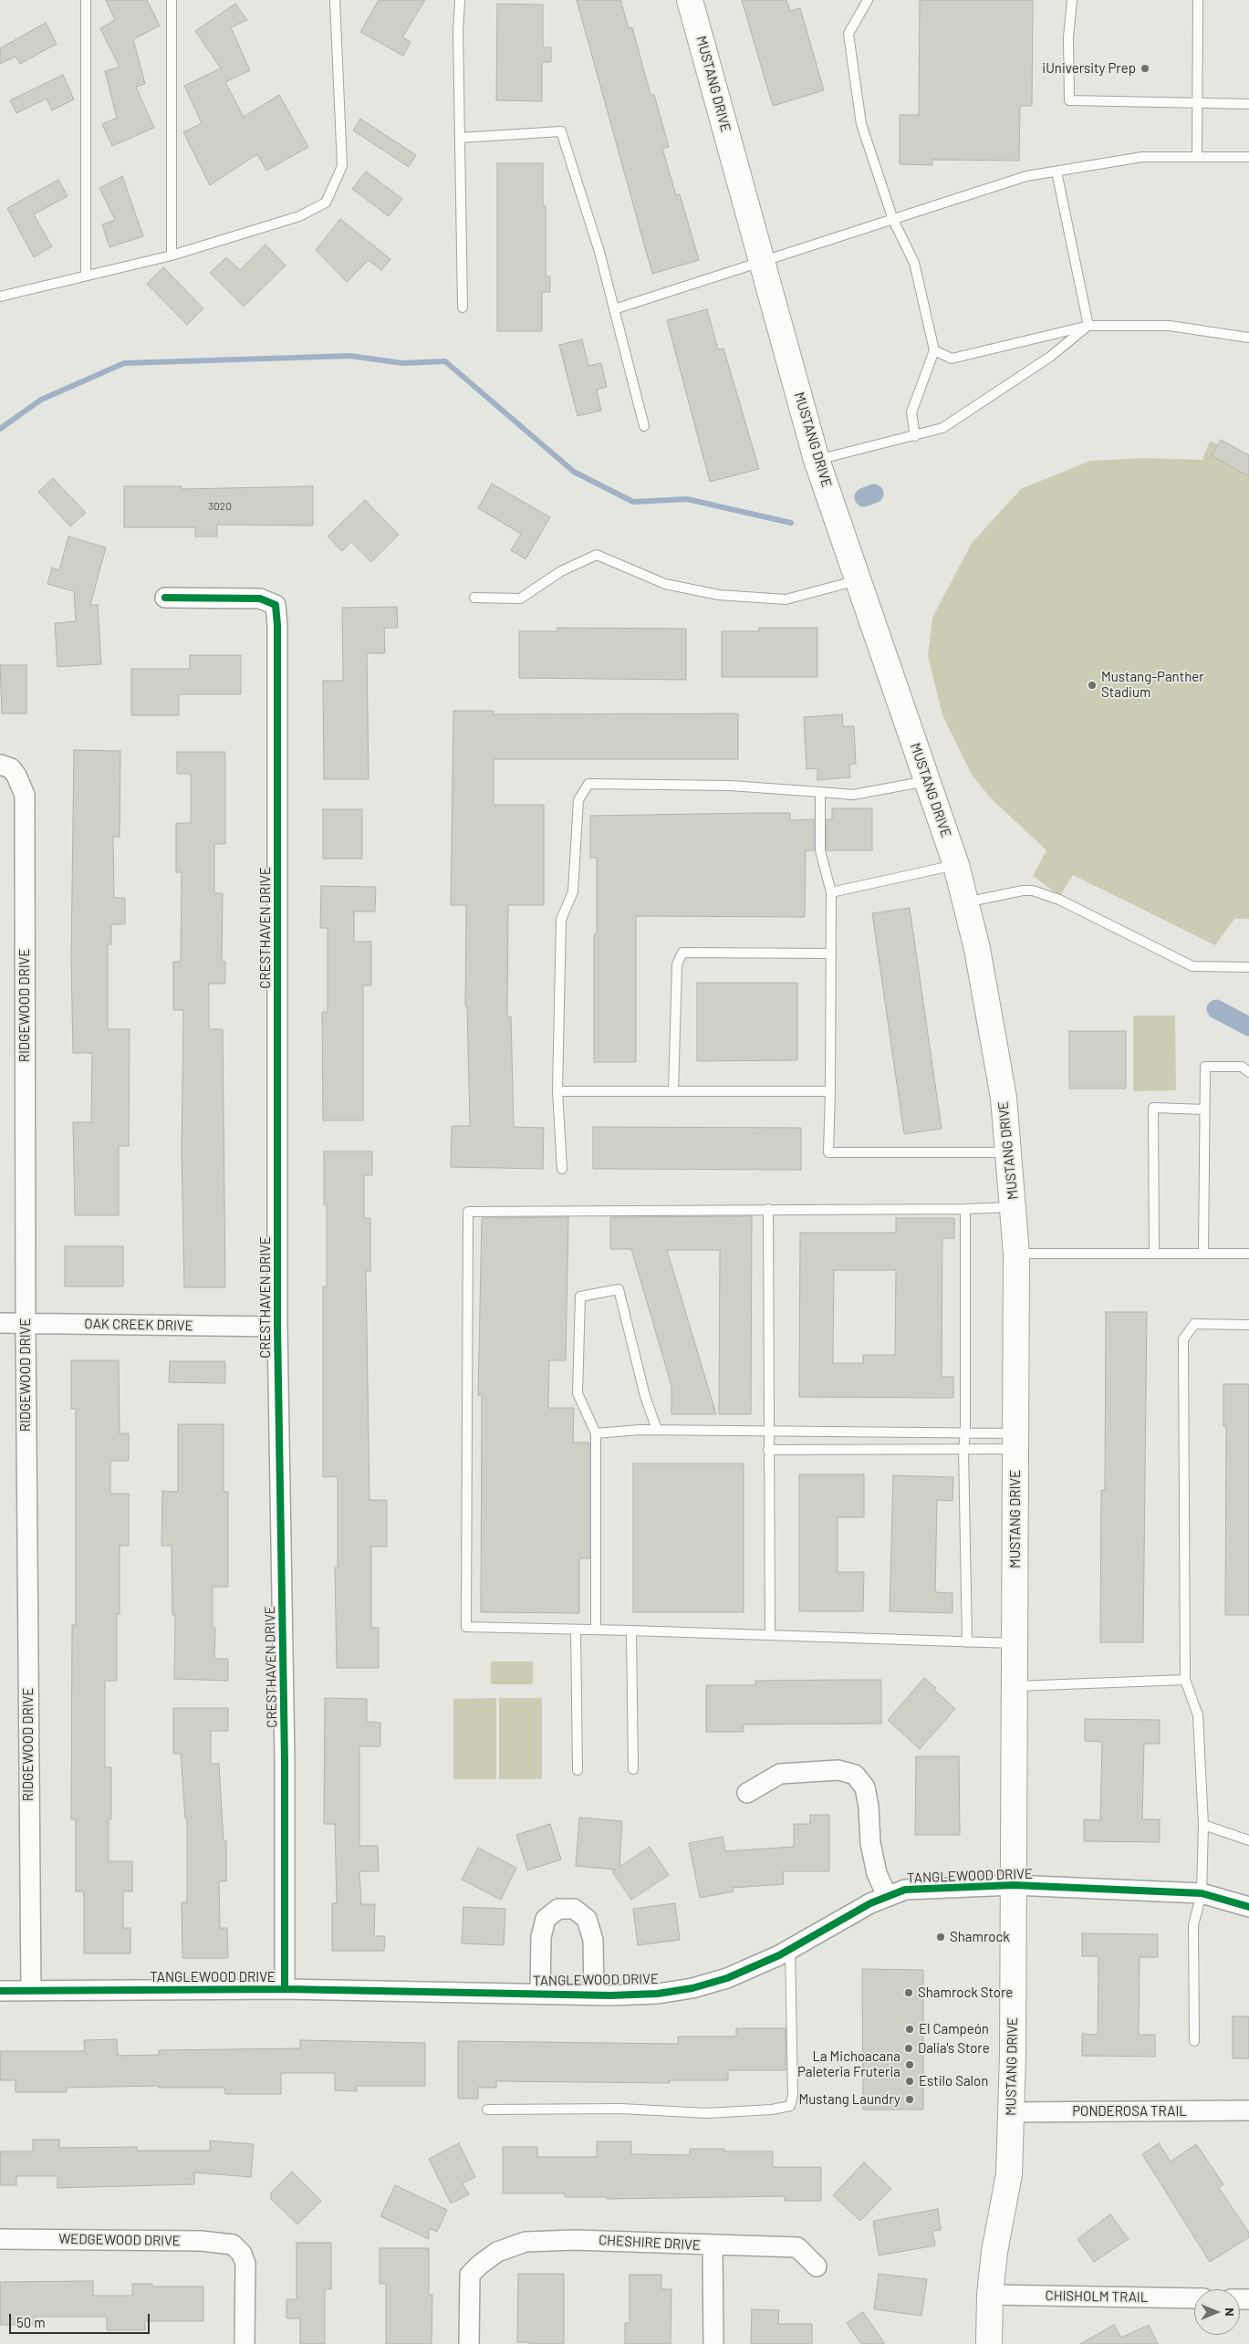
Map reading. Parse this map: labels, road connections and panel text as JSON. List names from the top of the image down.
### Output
{
  "streets": {
    "main road": ["MUSTANG DRIVE"],
    "street": [
      "CRESTHAVEN DRIVE",
      "RIDGEWOOD DRIVE",
      "OAK CREEK DRIVE",
      "TANGLEWOOD DRIVE",
      "PONDEROSA TRAIL",
      "WEDGEWOOD DRIVE",
      "CHESHIRE DRIVE",
      "CHISHOLM TRAIL"
    ]
  },
  "crossings": [
    ["MUSTANG DRIVE", "TANGLEWOOD DRIVE"],
    ["MUSTANG DRIVE", "PONDEROSA TRAIL"],
    ["MUSTANG DRIVE", "CHISHOLM TRAIL"],
    ["CRESTHAVEN DRIVE", "OAK CREEK DRIVE"],
    ["CRESTHAVEN DRIVE", "TANGLEWOOD DRIVE"],
    ["RIDGEWOOD DRIVE", "OAK CREEK DRIVE"],
    ["RIDGEWOOD DRIVE", "TANGLEWOOD DRIVE"]
  ],
  "places": [
    "iUniversity Prep",
    "Mustang-Panther Stadium",
    "Shamrock",
    "Shamrock Store",
    "El Campeón",
    "Dalia's Store",
    "La Michoacana Paleteria Fruteria",
    "Estilo Salon",
    "Mustang Laundry"
  ],
  "house_numbers": ["3020"],
  "scale_bar": "50 m",
  "north": "right"
}
